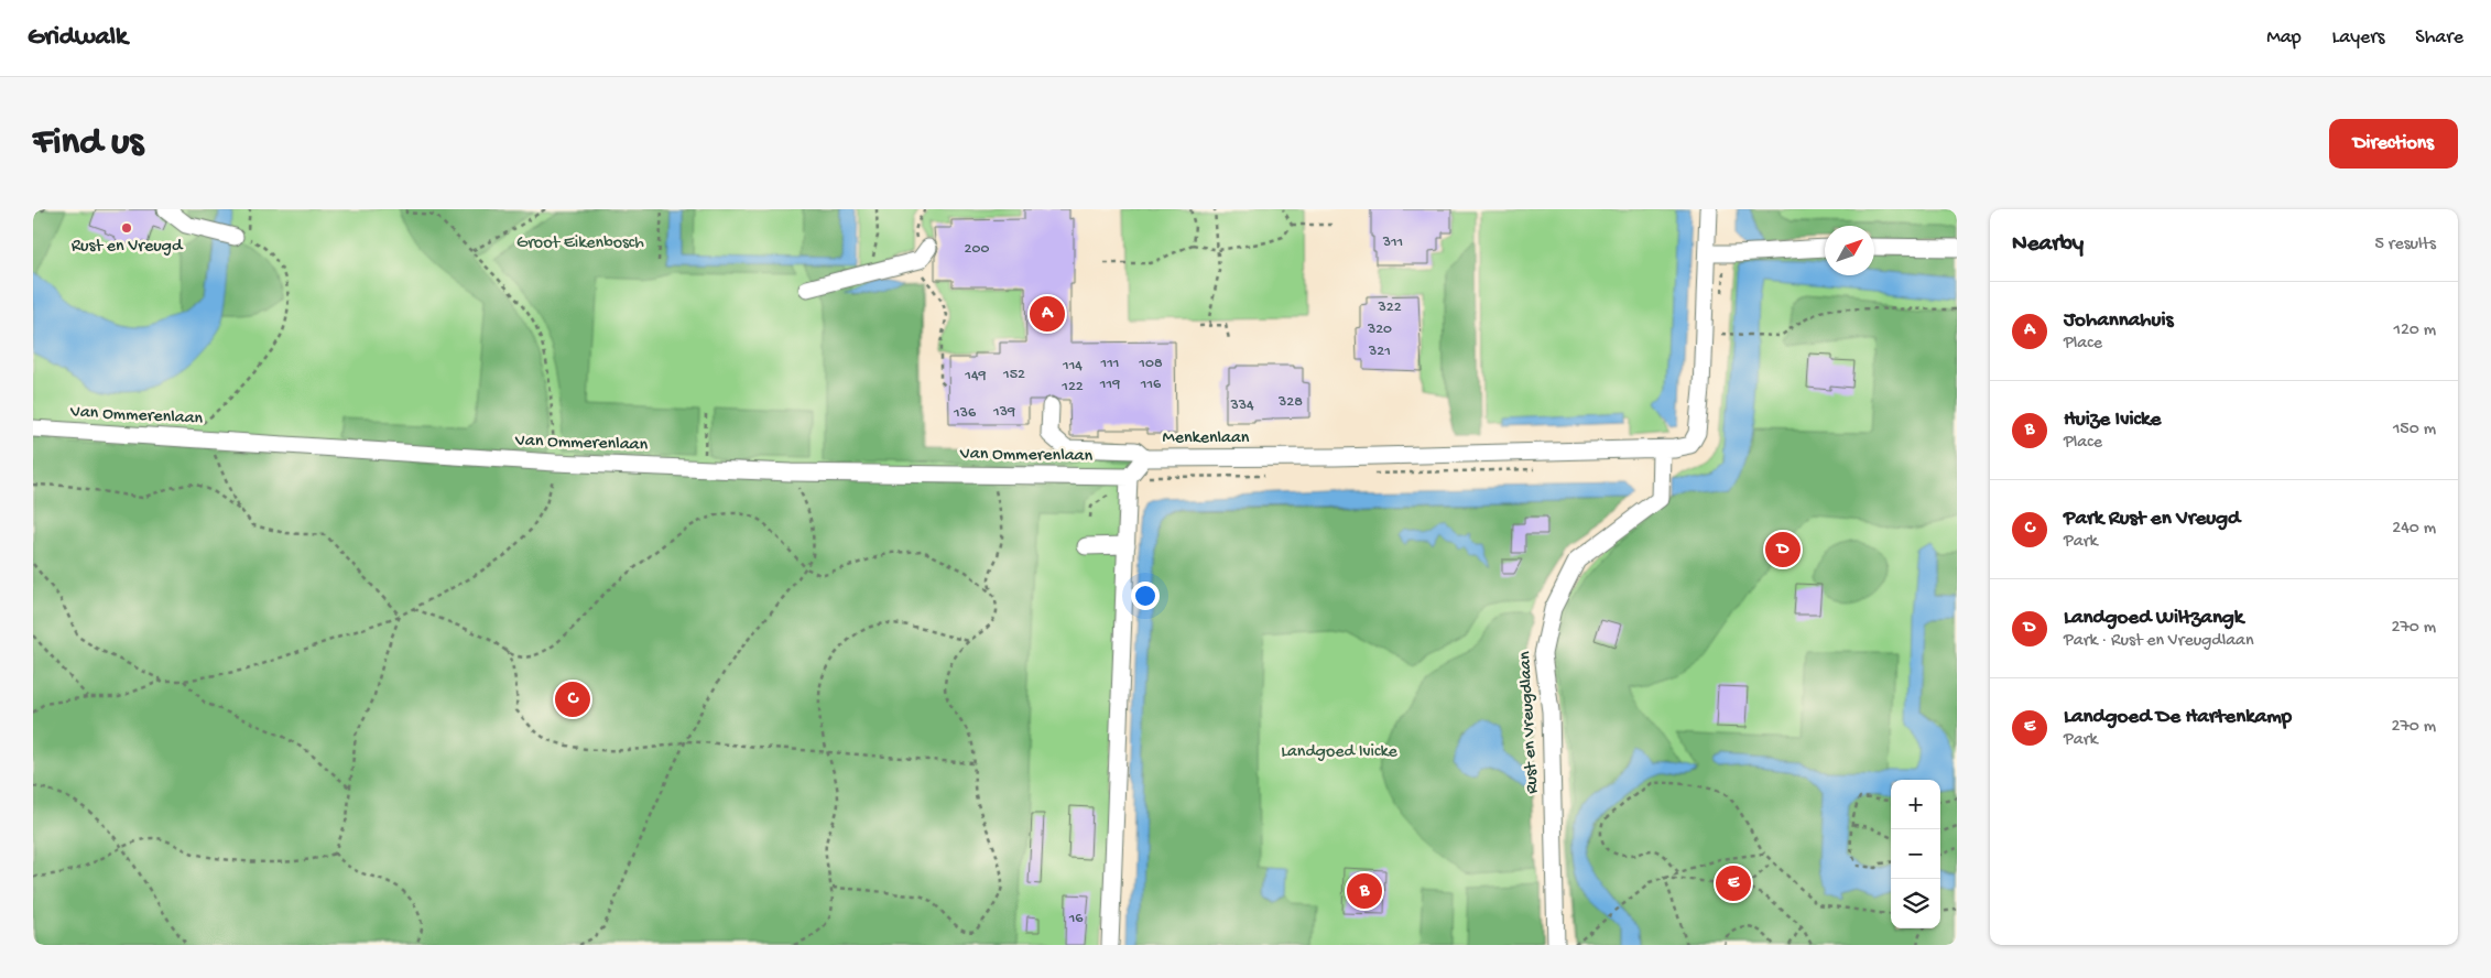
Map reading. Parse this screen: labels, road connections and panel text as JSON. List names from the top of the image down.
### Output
{
  "streets": {
    "street": ["Van Ommerenlaan", "Menkenlaan", "Rust en Vreugdlaan"]
  },
  "crossings": [
    ["Van Ommerenlaan", "Menkenlaan"],
    ["Menkenlaan", "Rust en Vreugdlaan"]
  ],
  "parks": ["Groot Eikenbosch", "Landgoed Ivicke"],
  "places": ["Rust en Vreugd"],
  "house_numbers": [
    "311",
    "200",
    "322",
    "320",
    "321",
    "111",
    "108",
    "114",
    "152",
    "149",
    "119",
    "116",
    "122",
    "328",
    "334",
    "139",
    "136",
    "16"
  ],
  "north": "top right",
  "page": {
    "header": "Gridwalk",
    "nav": ["Map", "Layers", "Share"],
    "buttons": "Directions",
    "title": "Find us",
    "heading": ["Nearby", "5 results"],
    "list": [
      {
        "mark": "A",
        "name": "Johannahuis",
        "note": "Place",
        "value": "120 m"
      },
      {
        "mark": "B",
        "name": "Huize Ivicke",
        "note": "Place",
        "value": "150 m"
      },
      {
        "mark": "C",
        "name": "Park Rust en Vreugd",
        "note": "Park",
        "value": "240 m"
      },
      {
        "mark": "D",
        "name": "Landgoed Wiltzangk",
        "note": "Park · Rust en Vreugdlaan",
        "value": "270 m"
      },
      {
        "mark": "E",
        "name": "Landgoed De Hartenkamp",
        "note": "Park",
        "value": "270 m"
      }
    ],
    "pins": [
      "A",
      "D",
      "C",
      "E",
      "B"
    ],
    "map_buttons": ["+", "−"]
  }
}
